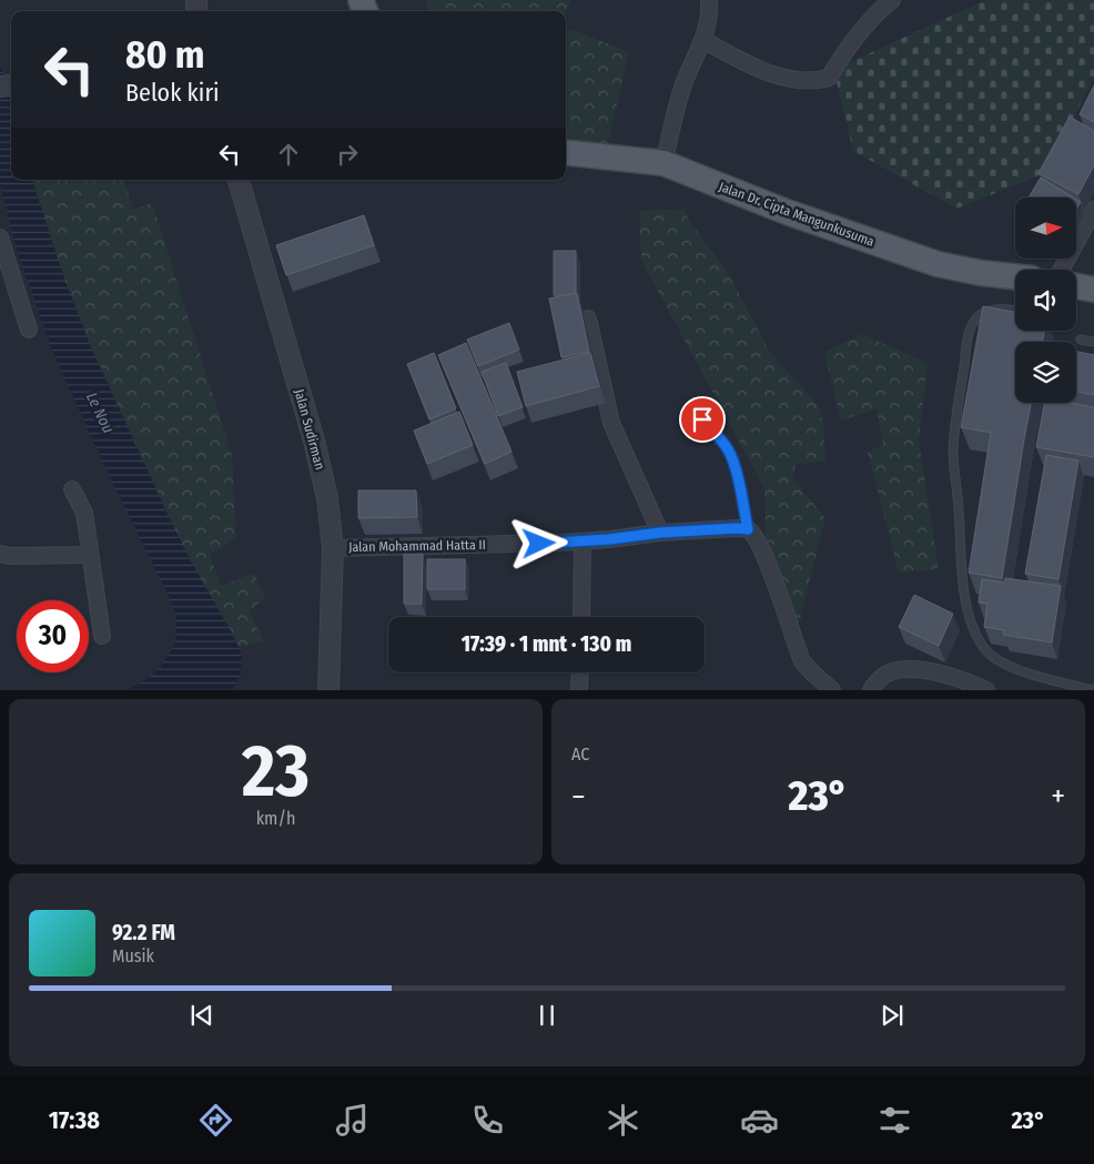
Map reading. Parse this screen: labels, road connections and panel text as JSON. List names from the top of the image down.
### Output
{
  "streets": {
    "main road": ["Jalan Dr. Cipta Mangunkusuma"],
    "street": ["Jalan Sudirman", "Jalan Mohammad Hatta II"]
  },
  "crossings": [
    ["Jalan Sudirman", "Jalan Mohammad Hatta II"]
  ],
  "water": ["Le Nou"],
  "north": "right",
  "page": {
    "turn": ["80 m", "Belok kiri"],
    "limit": "30",
    "trip": "17:39 · 1 mnt · 130 m",
    "tile": [
      ["23", "km/h"],
      "AC"
    ],
    "heat": ["−", "23°", "+"],
    "song": ["92.2 FM", "Musik"],
    "tabs": ["17:38", "23°"]
  }
}
